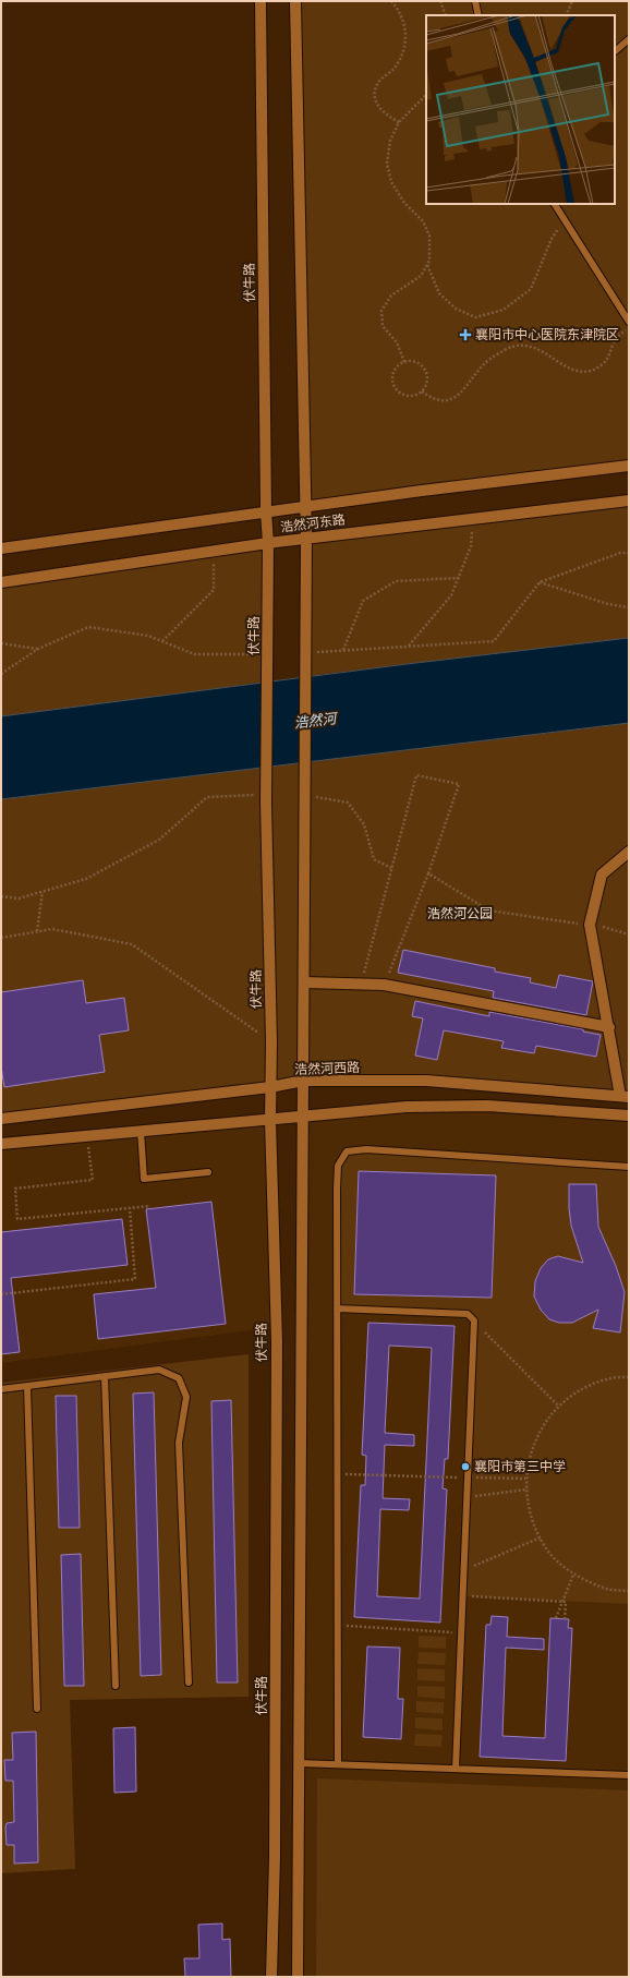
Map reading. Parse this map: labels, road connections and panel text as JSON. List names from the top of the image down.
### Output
{
  "streets": {
    "street": ["伏牛路", "浩然河东路", "浩然河西路"]
  },
  "crossings": [
    ["伏牛路", "浩然河东路"],
    ["伏牛路", "浩然河西路"]
  ],
  "water": ["浩然河"],
  "parks": ["浩然河公园"],
  "places": {
    "health": ["襄阳市中心医院东津院区"],
    "other": ["襄阳市第三中学"]
  }
}
